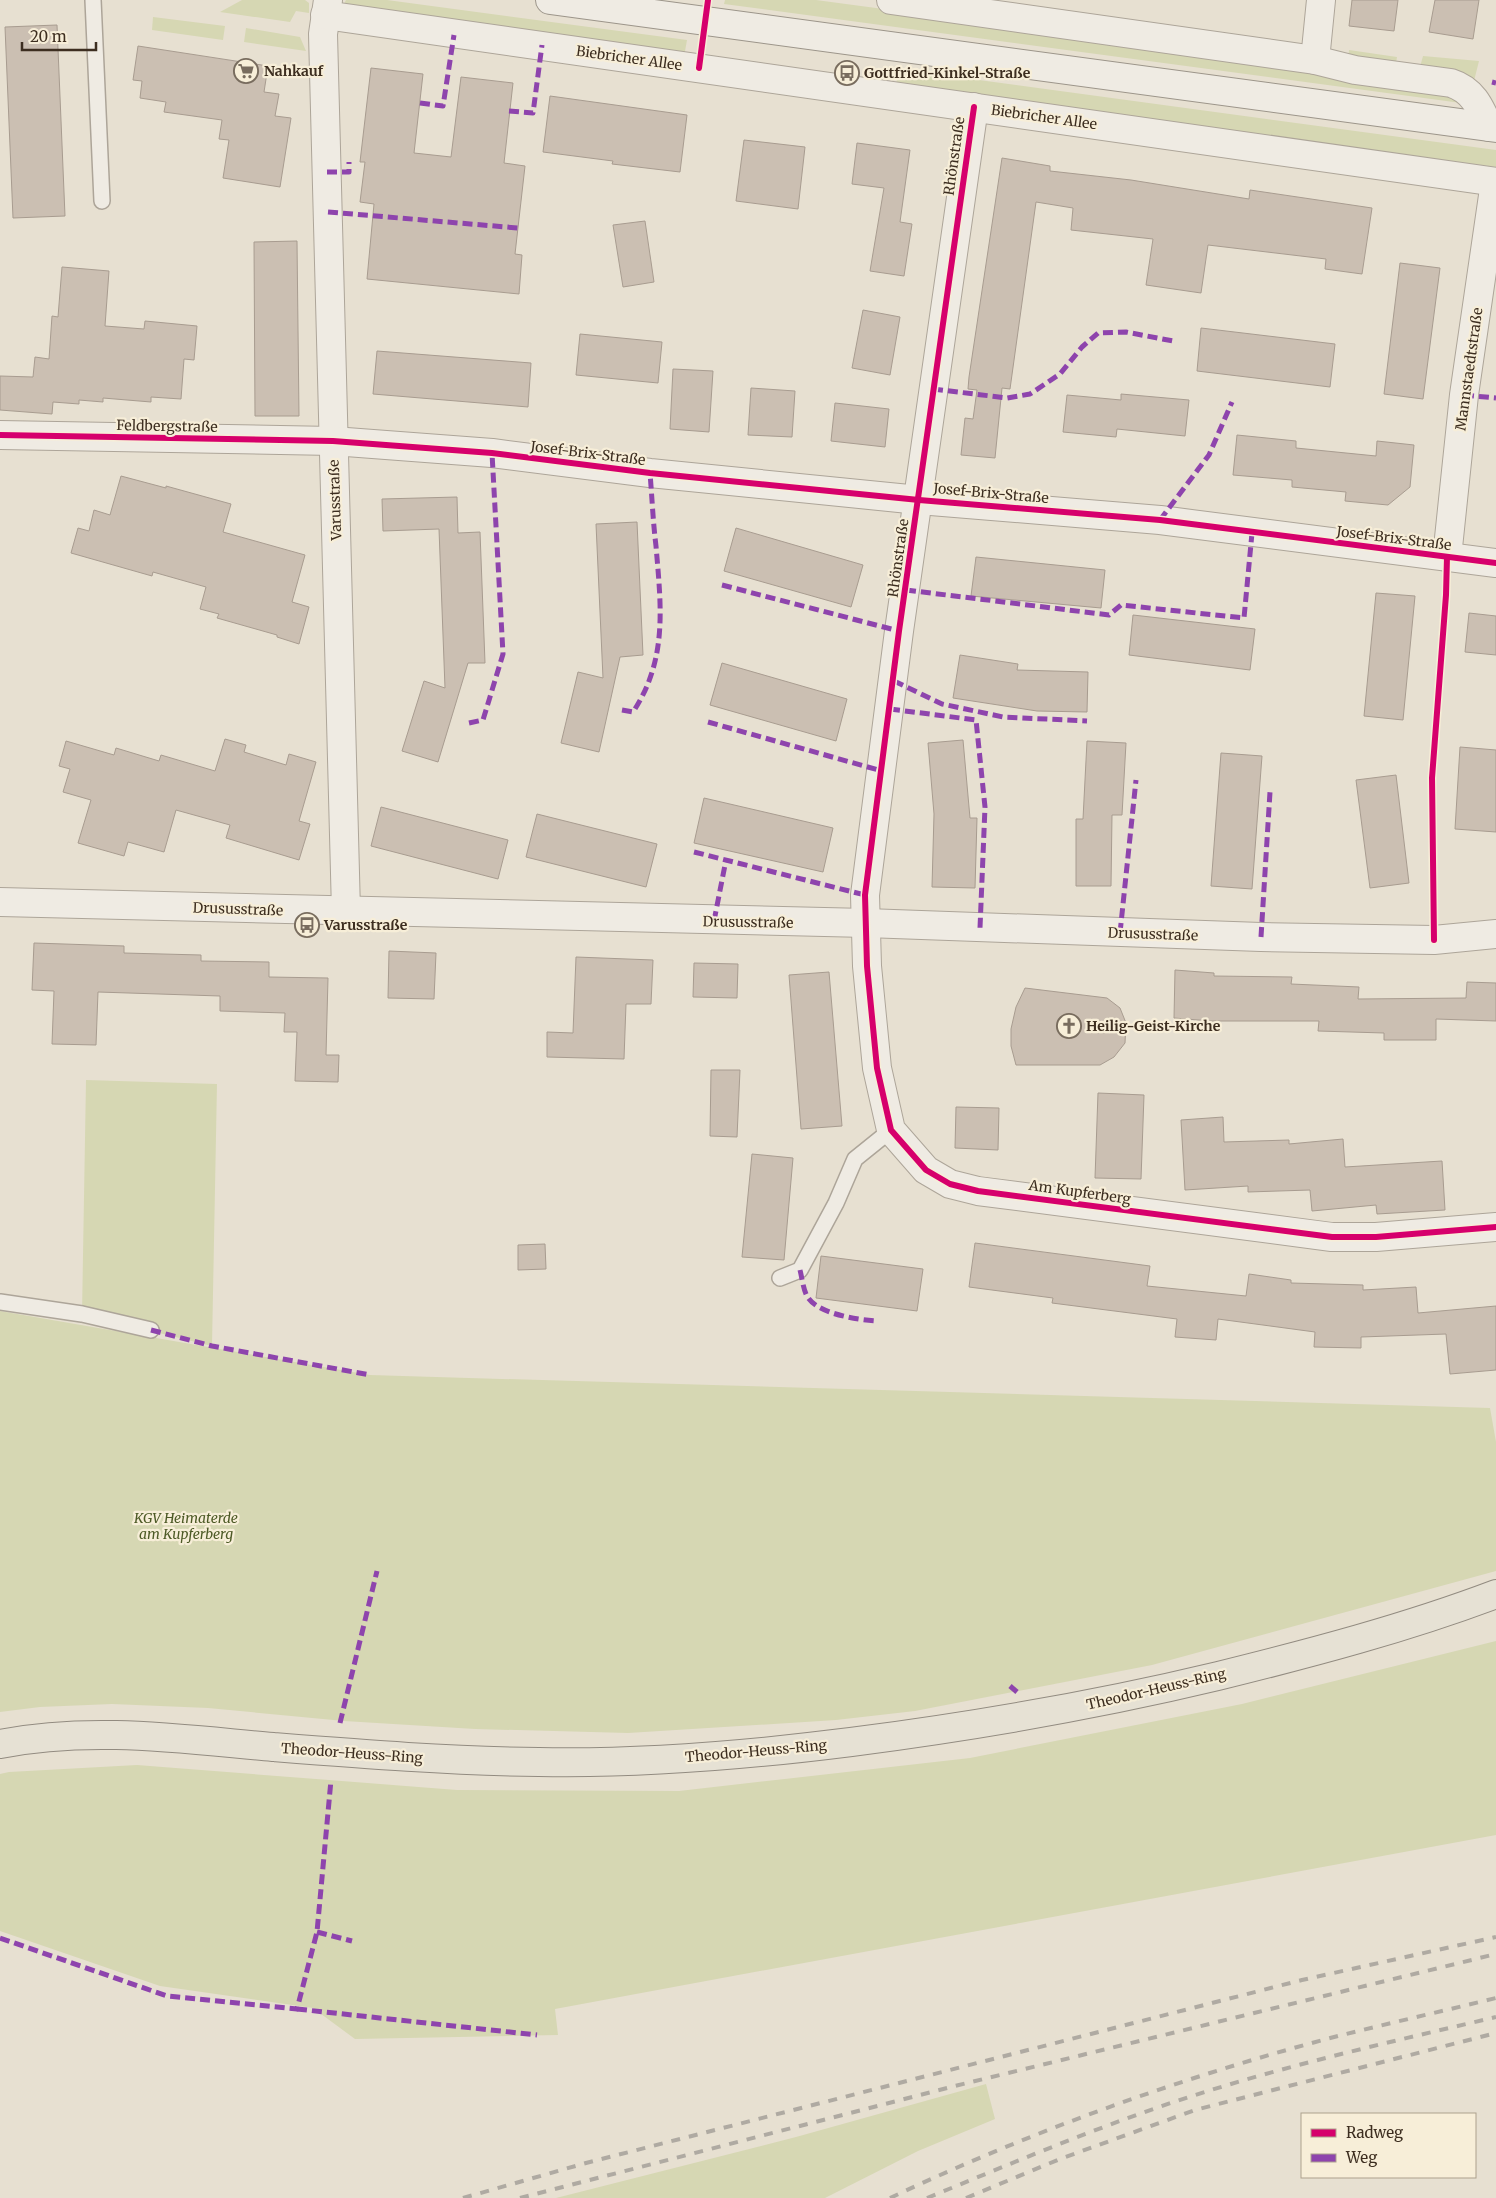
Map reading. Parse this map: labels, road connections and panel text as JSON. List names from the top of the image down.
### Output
{
  "streets": {
    "main road": ["Theodor-Heuss-Ring"],
    "street": [
      "Biebricher Allee",
      "Rhönstraße",
      "Mannstaedtstraße",
      "Feldbergstraße",
      "Josef-Brix-Straße",
      "Varusstraße",
      "Drususstraße",
      "Am Kupferberg"
    ]
  },
  "crossings": [
    ["Biebricher Allee", "Rhönstraße"],
    ["Biebricher Allee", "Mannstaedtstraße"],
    ["Biebricher Allee", "Varusstraße"],
    ["Rhönstraße", "Josef-Brix-Straße"],
    ["Rhönstraße", "Drususstraße"],
    ["Rhönstraße", "Am Kupferberg"],
    ["Mannstaedtstraße", "Josef-Brix-Straße"],
    ["Feldbergstraße", "Josef-Brix-Straße"],
    ["Feldbergstraße", "Varusstraße"],
    ["Josef-Brix-Straße", "Varusstraße"],
    ["Varusstraße", "Drususstraße"],
    ["Drususstraße", "Am Kupferberg"]
  ],
  "parks": ["KGV Heimaterde am Kupferberg"],
  "places": {
    "supermarket": ["Nahkauf"],
    "bus stop": ["Gottfried-Kinkel-Straße", "Varusstraße"],
    "church": ["Heilig-Geist-Kirche"]
  },
  "legend": ["Radweg", "Weg"],
  "scale_bar": "20 m"
}
